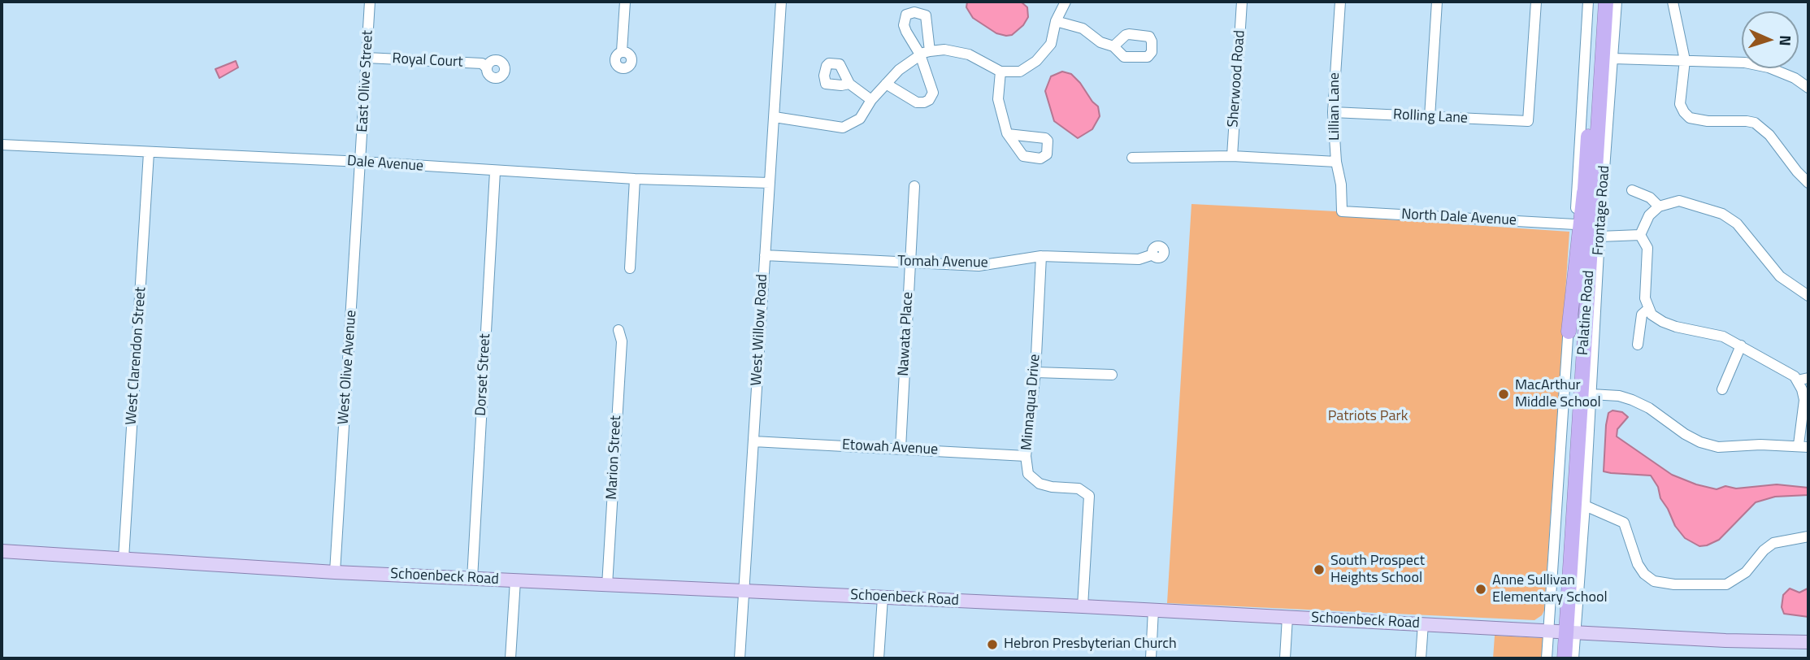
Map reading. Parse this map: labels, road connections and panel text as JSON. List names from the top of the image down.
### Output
{
  "streets": {
    "highway": ["Palatine Road"],
    "main road": ["Schoenbeck Road"],
    "street": [
      "Royal Court",
      "Sherwood Road",
      "East Olive Street",
      "Lillian Lane",
      "Rolling Lane",
      "Dale Avenue",
      "Frontage Road",
      "North Dale Avenue",
      "Tomah Avenue",
      "West Willow Road",
      "Nawata Place",
      "West Clarendon Street",
      "West Olive Avenue",
      "Dorset Street",
      "Minnaqua Drive",
      "Etowah Avenue",
      "Marion Street"
    ]
  },
  "crossings": [
    ["Royal Court", "East Olive Street"],
    ["East Olive Street", "Dale Avenue"],
    ["East Olive Street", "West Olive Avenue"],
    ["Lillian Lane", "Rolling Lane"],
    ["Lillian Lane", "North Dale Avenue"],
    ["Dale Avenue", "West Willow Road"],
    ["Dale Avenue", "West Clarendon Street"],
    ["Dale Avenue", "West Olive Avenue"],
    ["Dale Avenue", "Dorset Street"],
    ["Frontage Road", "North Dale Avenue"],
    ["Frontage Road", "Palatine Road"],
    ["Frontage Road", "Schoenbeck Road"],
    ["Tomah Avenue", "West Willow Road"],
    ["Tomah Avenue", "Nawata Place"],
    ["Tomah Avenue", "Minnaqua Drive"],
    ["Palatine Road", "Schoenbeck Road"],
    ["West Willow Road", "Etowah Avenue"],
    ["West Willow Road", "Schoenbeck Road"],
    ["Nawata Place", "Etowah Avenue"],
    ["West Clarendon Street", "Schoenbeck Road"],
    ["West Olive Avenue", "Schoenbeck Road"],
    ["Dorset Street", "Schoenbeck Road"],
    ["Minnaqua Drive", "Etowah Avenue"],
    ["Minnaqua Drive", "Schoenbeck Road"],
    ["Marion Street", "Schoenbeck Road"]
  ],
  "parks": ["Patriots Park"],
  "places": [
    "MacArthur Middle School",
    "South Prospect Heights School",
    "Anne Sullivan Elementary School",
    "Hebron Presbyterian Church"
  ],
  "north": "right"
}
